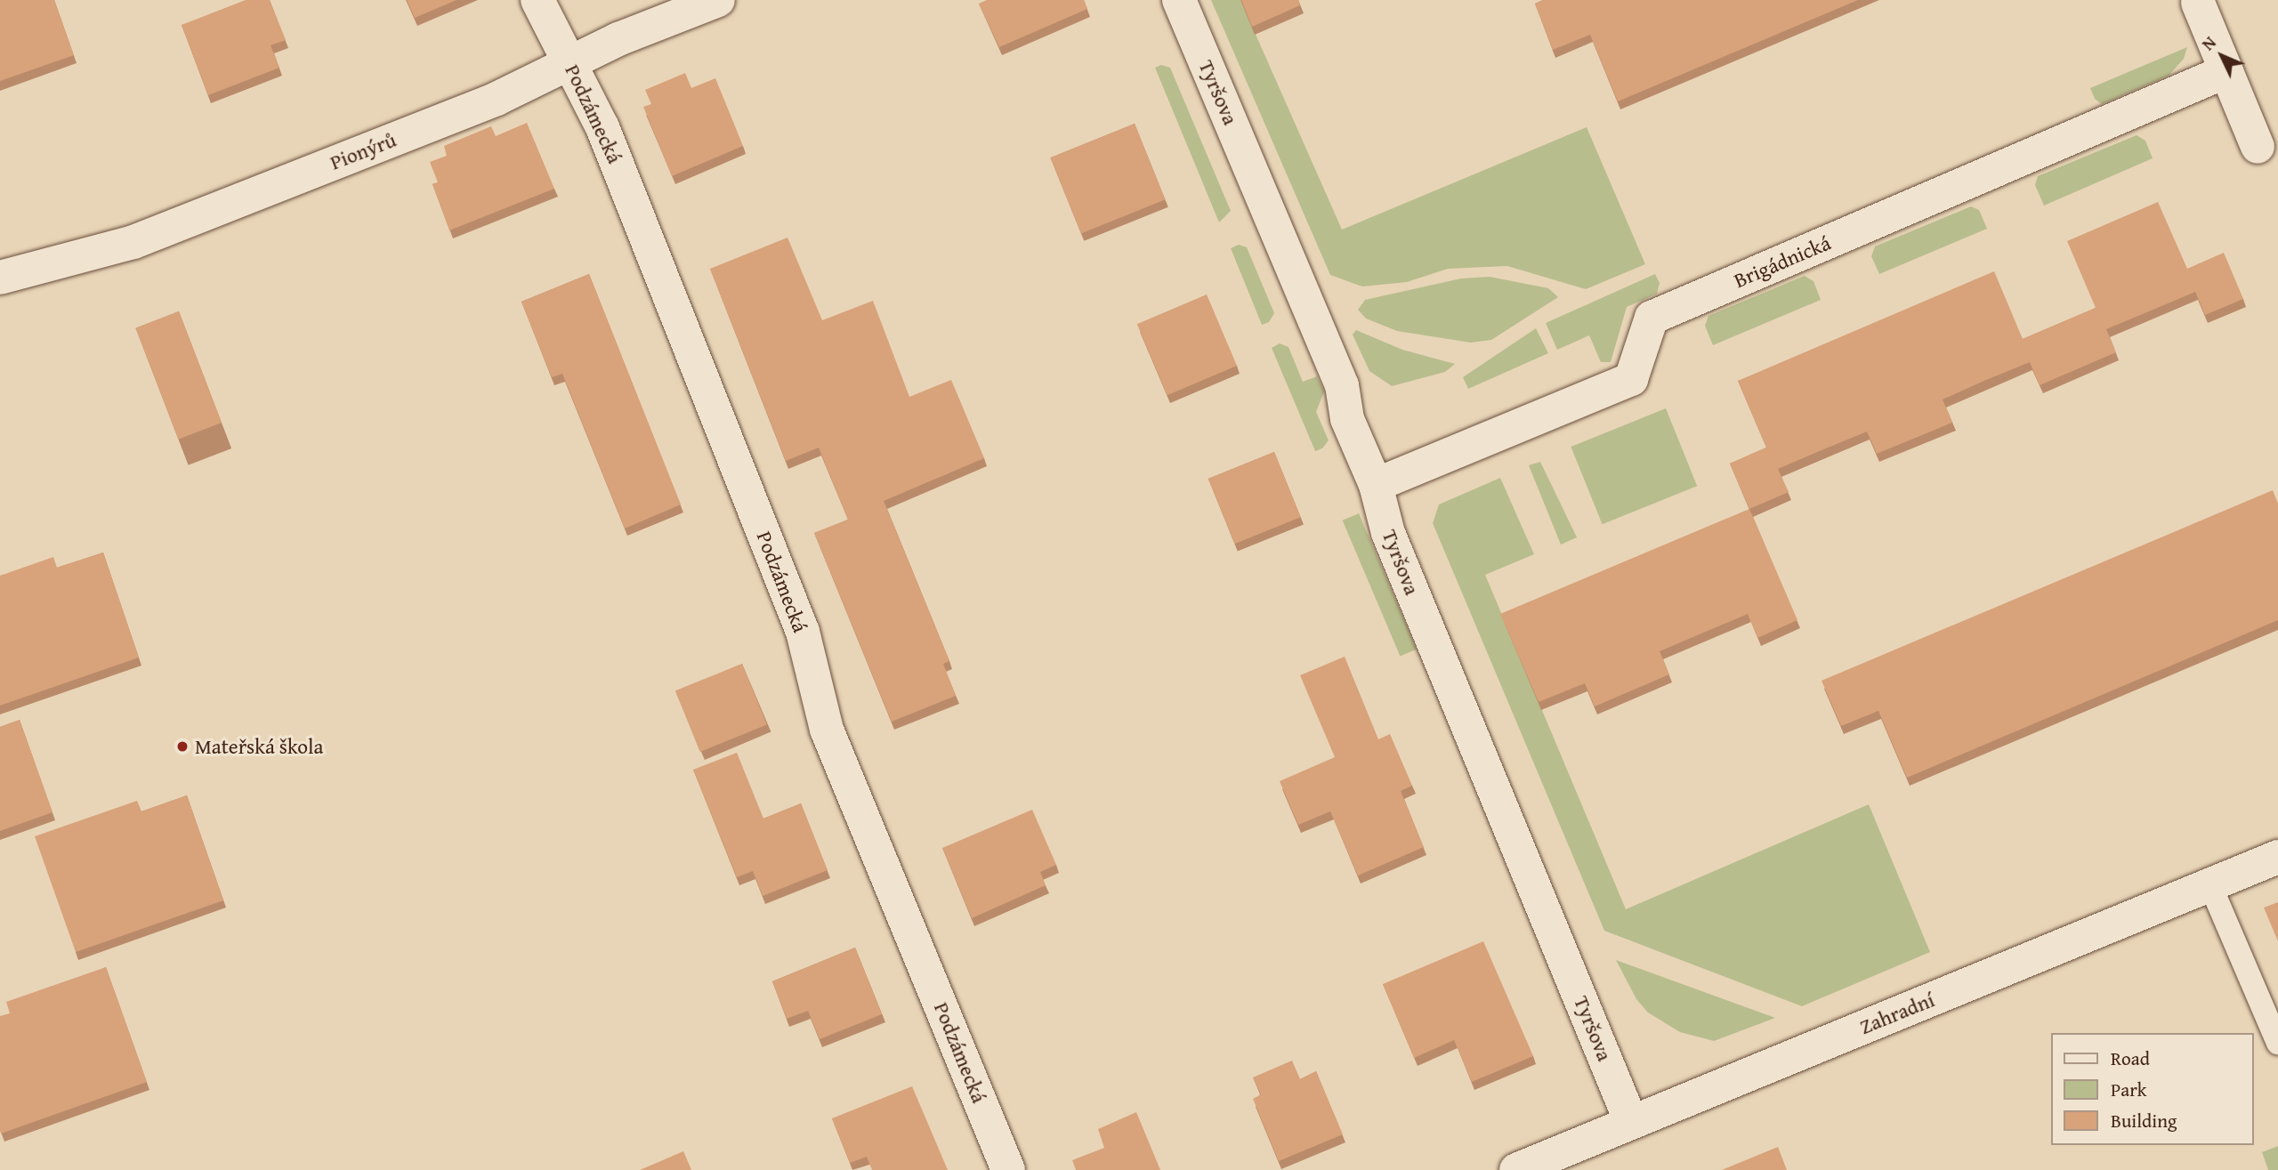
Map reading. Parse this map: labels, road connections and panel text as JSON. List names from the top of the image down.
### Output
{
  "streets": {
    "street": [
      "Tyršova",
      "Podzámecká",
      "Pionýrů",
      "Brigádnická",
      "Zahradní"
    ]
  },
  "crossings": [
    ["Tyršova", "Brigádnická"],
    ["Tyršova", "Zahradní"],
    ["Podzámecká", "Pionýrů"]
  ],
  "places": ["Mateřská škola"],
  "legend": ["Road", "Park", "Building"],
  "north": "top left"
}
